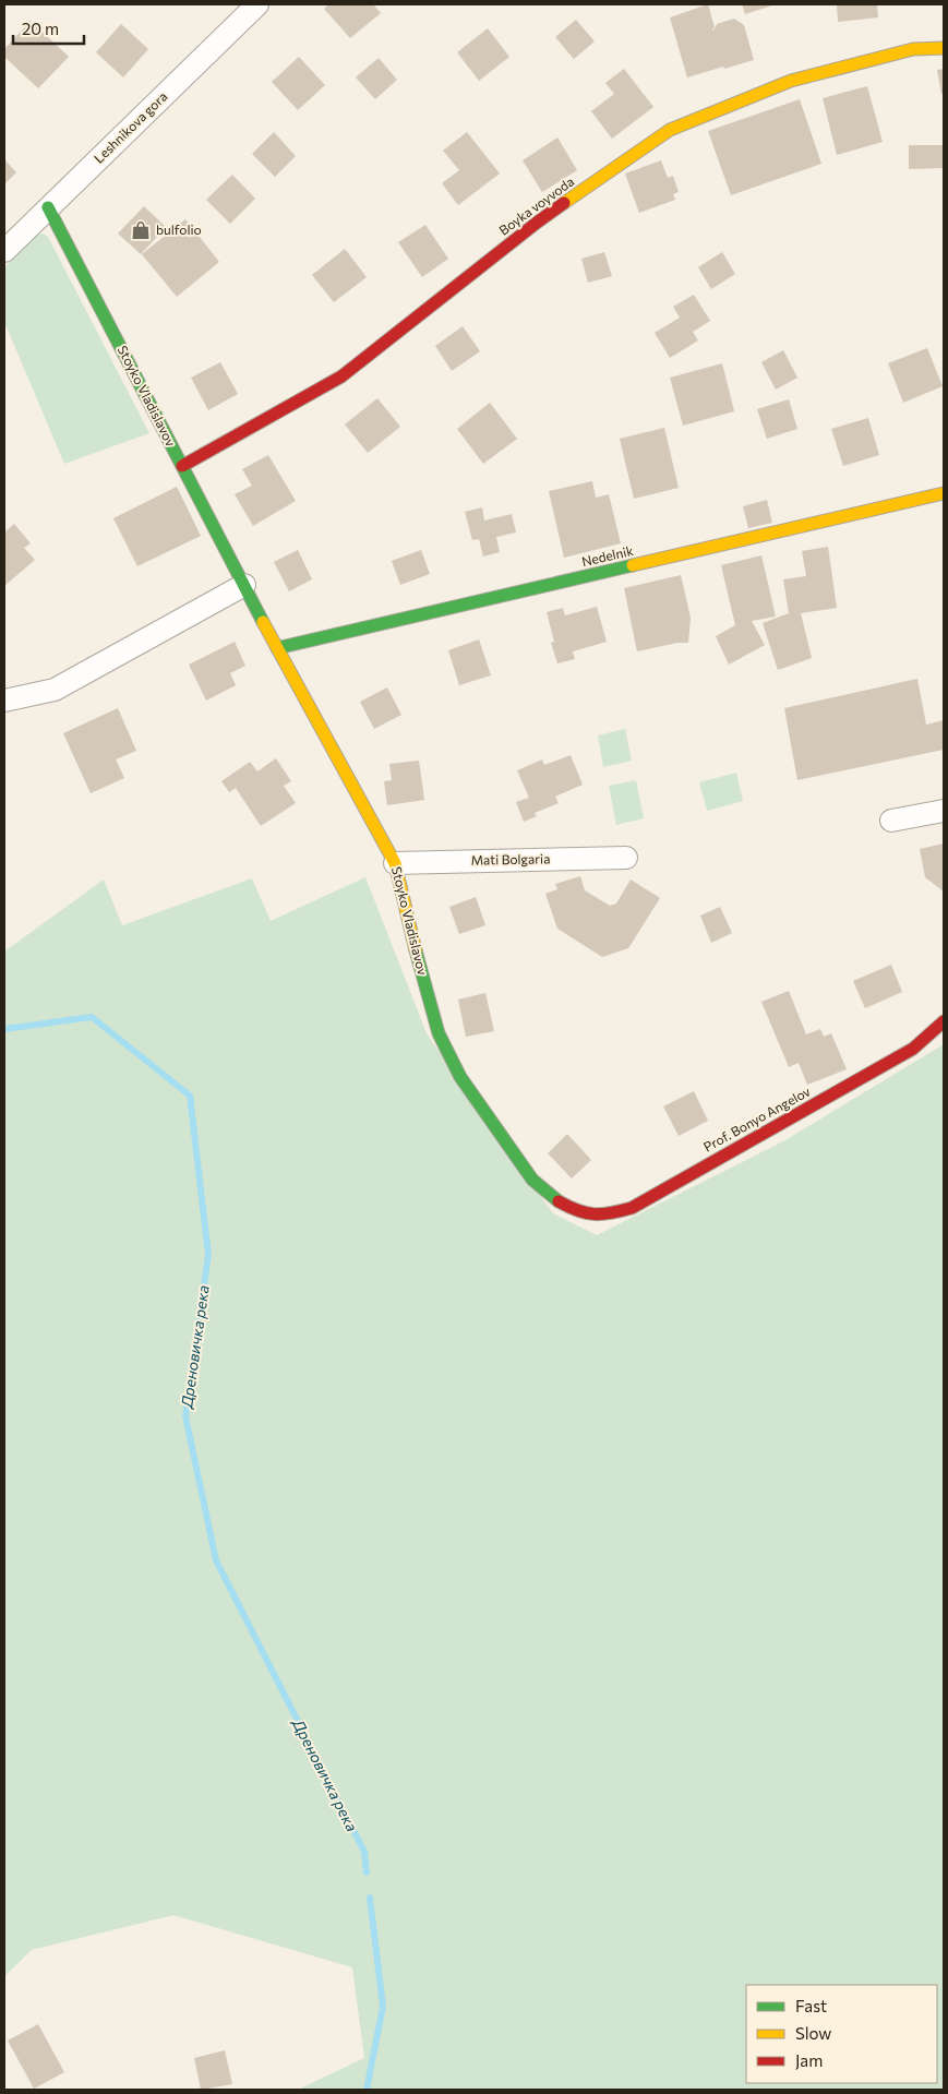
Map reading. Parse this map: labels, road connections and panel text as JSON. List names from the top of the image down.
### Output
{
  "streets": {
    "street": [
      "Leshnikova gora",
      "Boyka voyvoda",
      "Stoyko Vladislavov",
      "Nedelnik",
      "Mati Bolgaria",
      "Prof. Bonyo Angelov"
    ]
  },
  "crossings": [
    ["Leshnikova gora", "Stoyko Vladislavov"],
    ["Boyka voyvoda", "Stoyko Vladislavov"],
    ["Stoyko Vladislavov", "Nedelnik"],
    ["Stoyko Vladislavov", "Mati Bolgaria"],
    ["Stoyko Vladislavov", "Prof. Bonyo Angelov"]
  ],
  "water": ["Дреновичка река"],
  "places": {
    "shop": ["bulfolio"]
  },
  "legend": ["Fast", "Slow", "Jam"],
  "scale_bar": "20 m"
}
